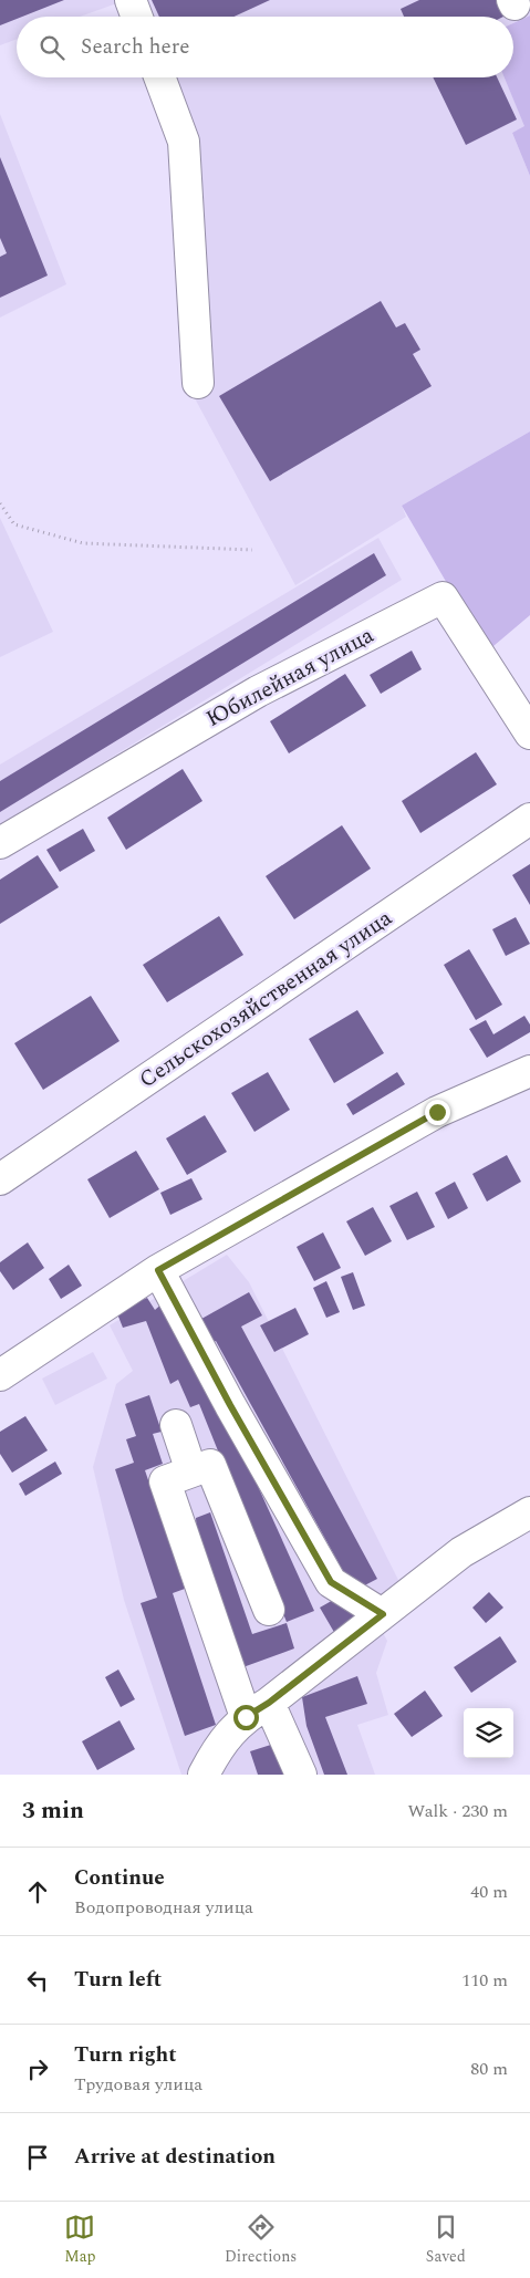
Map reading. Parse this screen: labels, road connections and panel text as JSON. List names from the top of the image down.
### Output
{
  "streets": {
    "street": ["Юбилейная улица", "Сельскохозяйственная улица"]
  },
  "page": {
    "search": "Search here",
    "heading": ["3 min", "Walk · 230 m"],
    "list": [
      ["Continue", "Водопроводная улица", "40 m"],
      ["Turn left", "110 m"],
      ["Turn right", "Трудовая улица", "80 m"],
      "Arrive at destination"
    ],
    "nav": ["Map", "Directions", "Saved"]
  }
}
